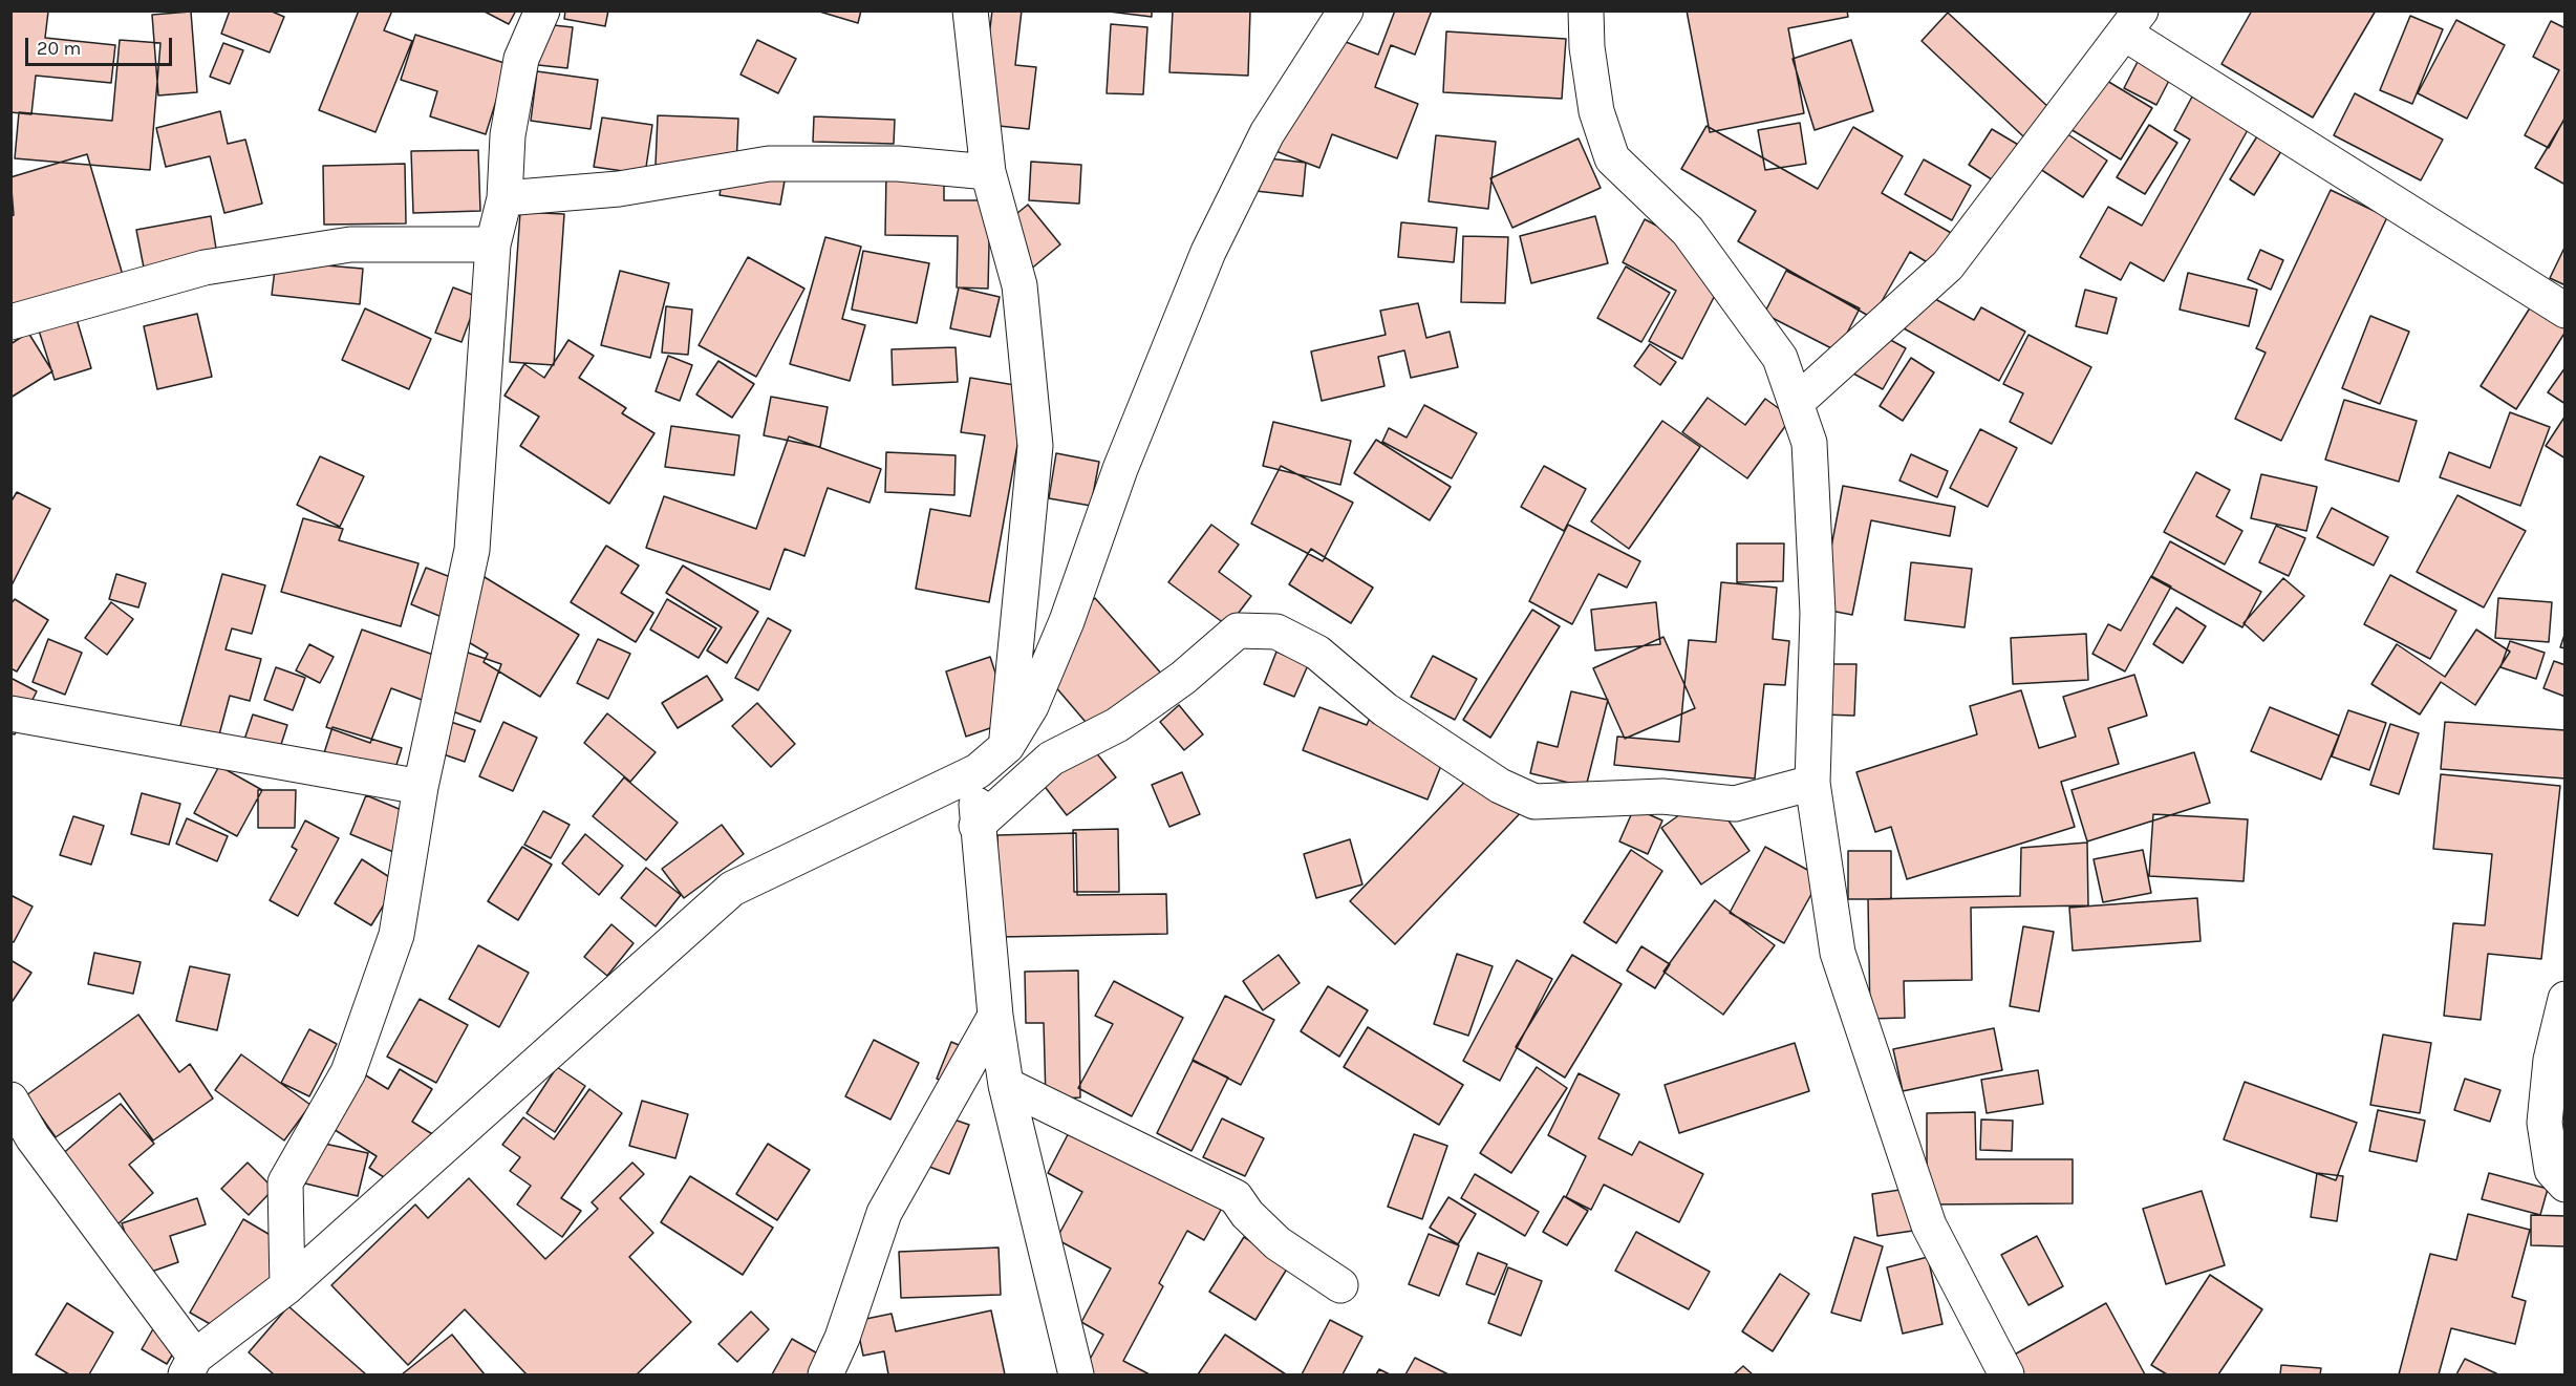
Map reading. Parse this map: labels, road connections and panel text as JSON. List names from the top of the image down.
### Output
{
  "scale_bar": "20 m"
}
